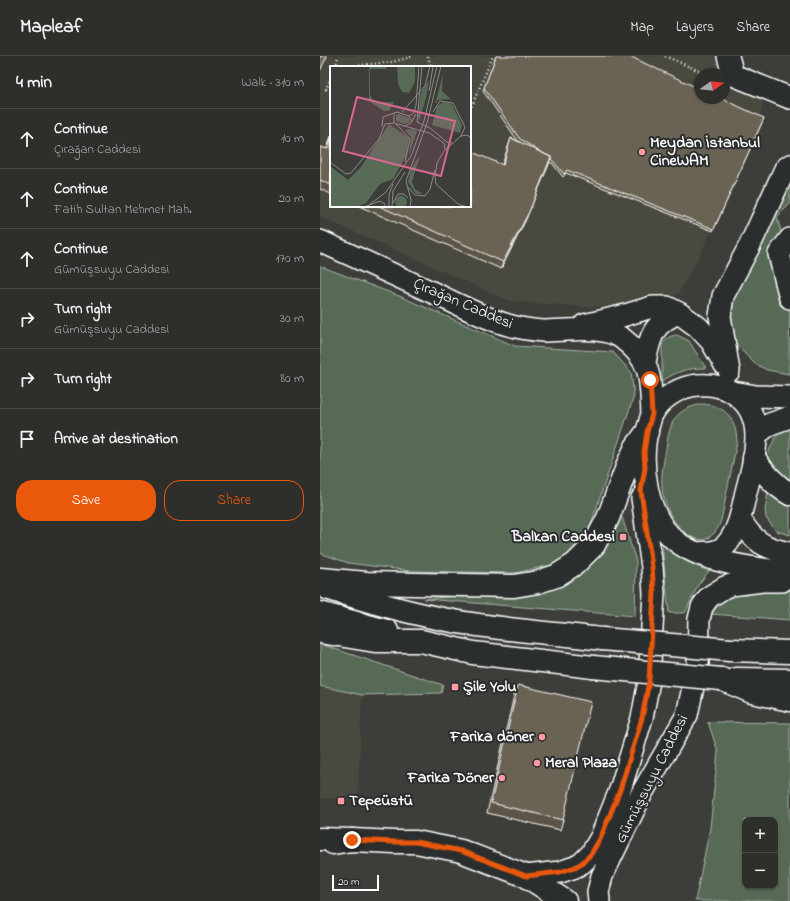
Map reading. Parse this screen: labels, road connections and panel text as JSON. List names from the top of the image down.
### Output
{
  "streets": {
    "street": ["Çırağan Caddesi", "Gümüşsuyu Caddesi"]
  },
  "crossings": [
    ["Çırağan Caddesi", "Gümüşsuyu Caddesi"]
  ],
  "places": {
    "other": [
      "Meydan İstanbul CineWAM",
      "Farika döner",
      "Meral Plaza",
      "Farika Döner"
    ],
    "transit": ["Balkan Caddesi", "Şile Yolu", "Tepeüstü"]
  },
  "scale_bar": "20 m",
  "north": "right",
  "page": {
    "header": "Mapleaf",
    "nav": ["Map", "Layers", "Share"],
    "heading": ["4 min", "Walk · 310 m"],
    "list": [
      ["Continue", "Çırağan Caddesi", "10 m"],
      ["Continue", "Fatih Sultan Mehmet Mah.", "20 m"],
      ["Continue", "Gümüşsuyu Caddesi", "170 m"],
      ["Turn right", "Gümüşsuyu Caddesi", "30 m"],
      ["Turn right", "80 m"],
      "Arrive at destination"
    ],
    "buttons": ["Save", "Share"],
    "map_buttons": ["+", "−"],
    "scale": "20 m"
  }
}
